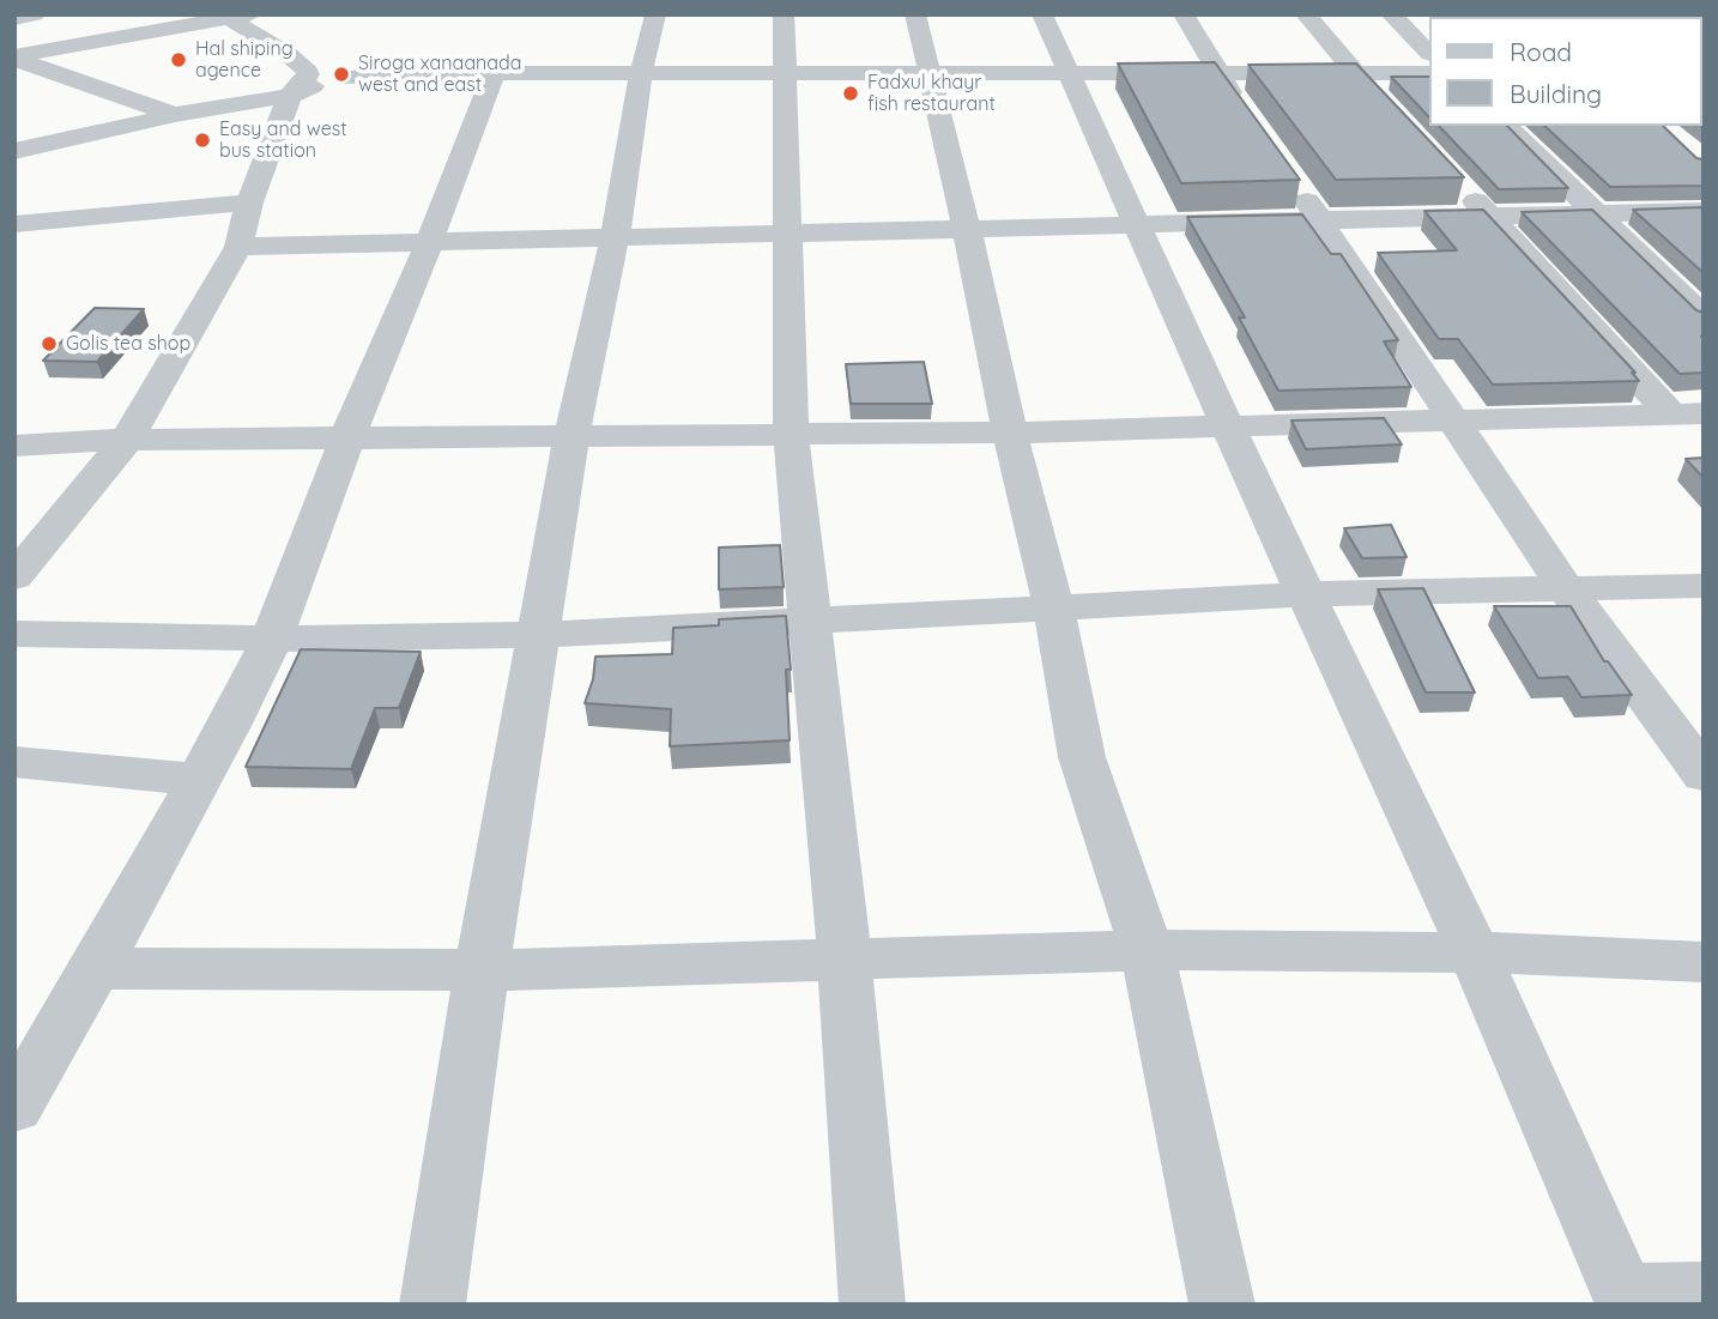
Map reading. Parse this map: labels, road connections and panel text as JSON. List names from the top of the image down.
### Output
{
  "places": [
    "Hal shiping agence",
    "Siroga xanaanada west and east",
    "Fadxul khayr fish restaurant",
    "Easy and west bus station",
    "Golis tea shop"
  ],
  "legend": ["Road", "Building"]
}
